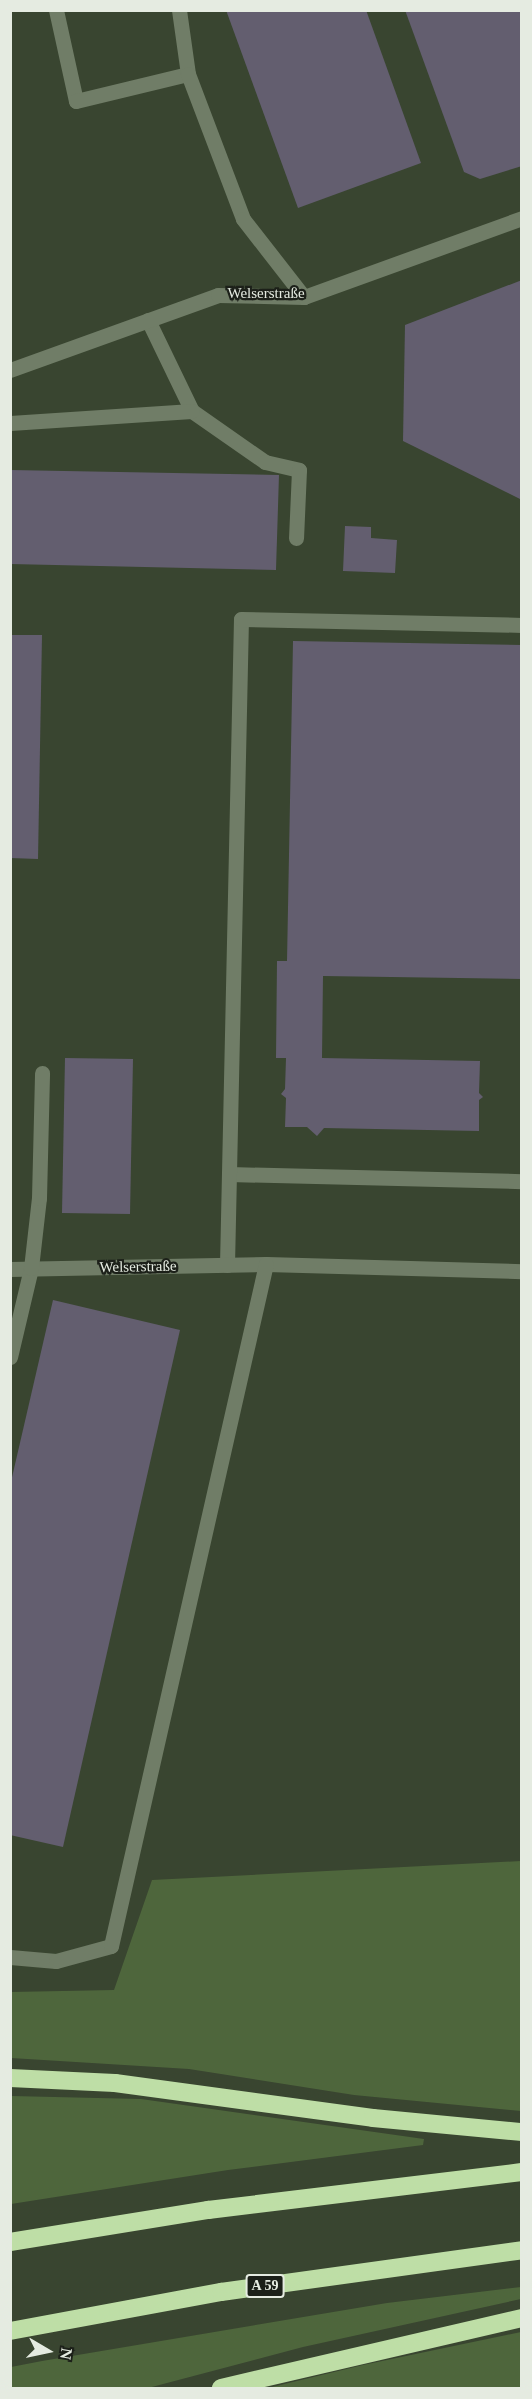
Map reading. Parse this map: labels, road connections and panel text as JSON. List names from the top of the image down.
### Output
{
  "streets": {
    "highway": ["A 59"],
    "street": ["Welserstraße"]
  },
  "north": "right"
}
